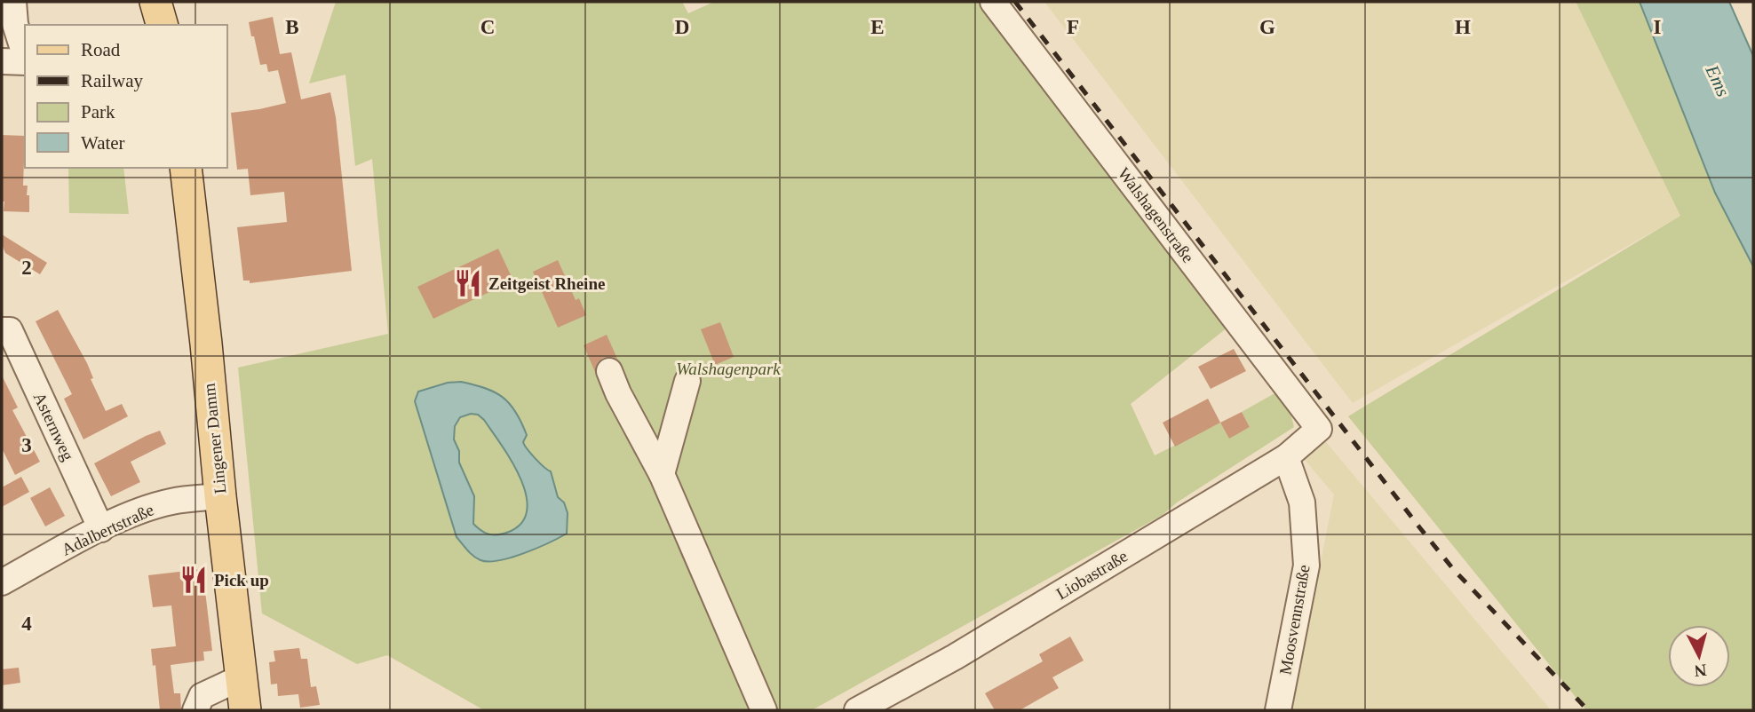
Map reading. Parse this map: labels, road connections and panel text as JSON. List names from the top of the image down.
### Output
{
  "streets": {
    "main road": ["Lingener Damm"],
    "street": [
      "Walshagenstraße",
      "Asternweg",
      "Adalbertstraße",
      "Liobastraße",
      "Moosvennstraße"
    ]
  },
  "crossings": [
    ["Walshagenstraße", "Liobastraße"],
    ["Asternweg", "Adalbertstraße"],
    ["Lingener Damm", "Adalbertstraße"],
    ["Liobastraße", "Moosvennstraße"]
  ],
  "water": ["Ems"],
  "parks": ["Walshagenpark"],
  "places": {
    "restaurant": ["Zeitgeist Rheine", "Pick up"]
  },
  "legend": [
    "Road",
    "Railway",
    "Park",
    "Water"
  ],
  "north": "bottom",
  "grid": {
    "columns": [
      "B",
      "C",
      "D",
      "E",
      "F",
      "G",
      "H",
      "I"
    ],
    "rows": ["2", "3", "4"]
  }
}
